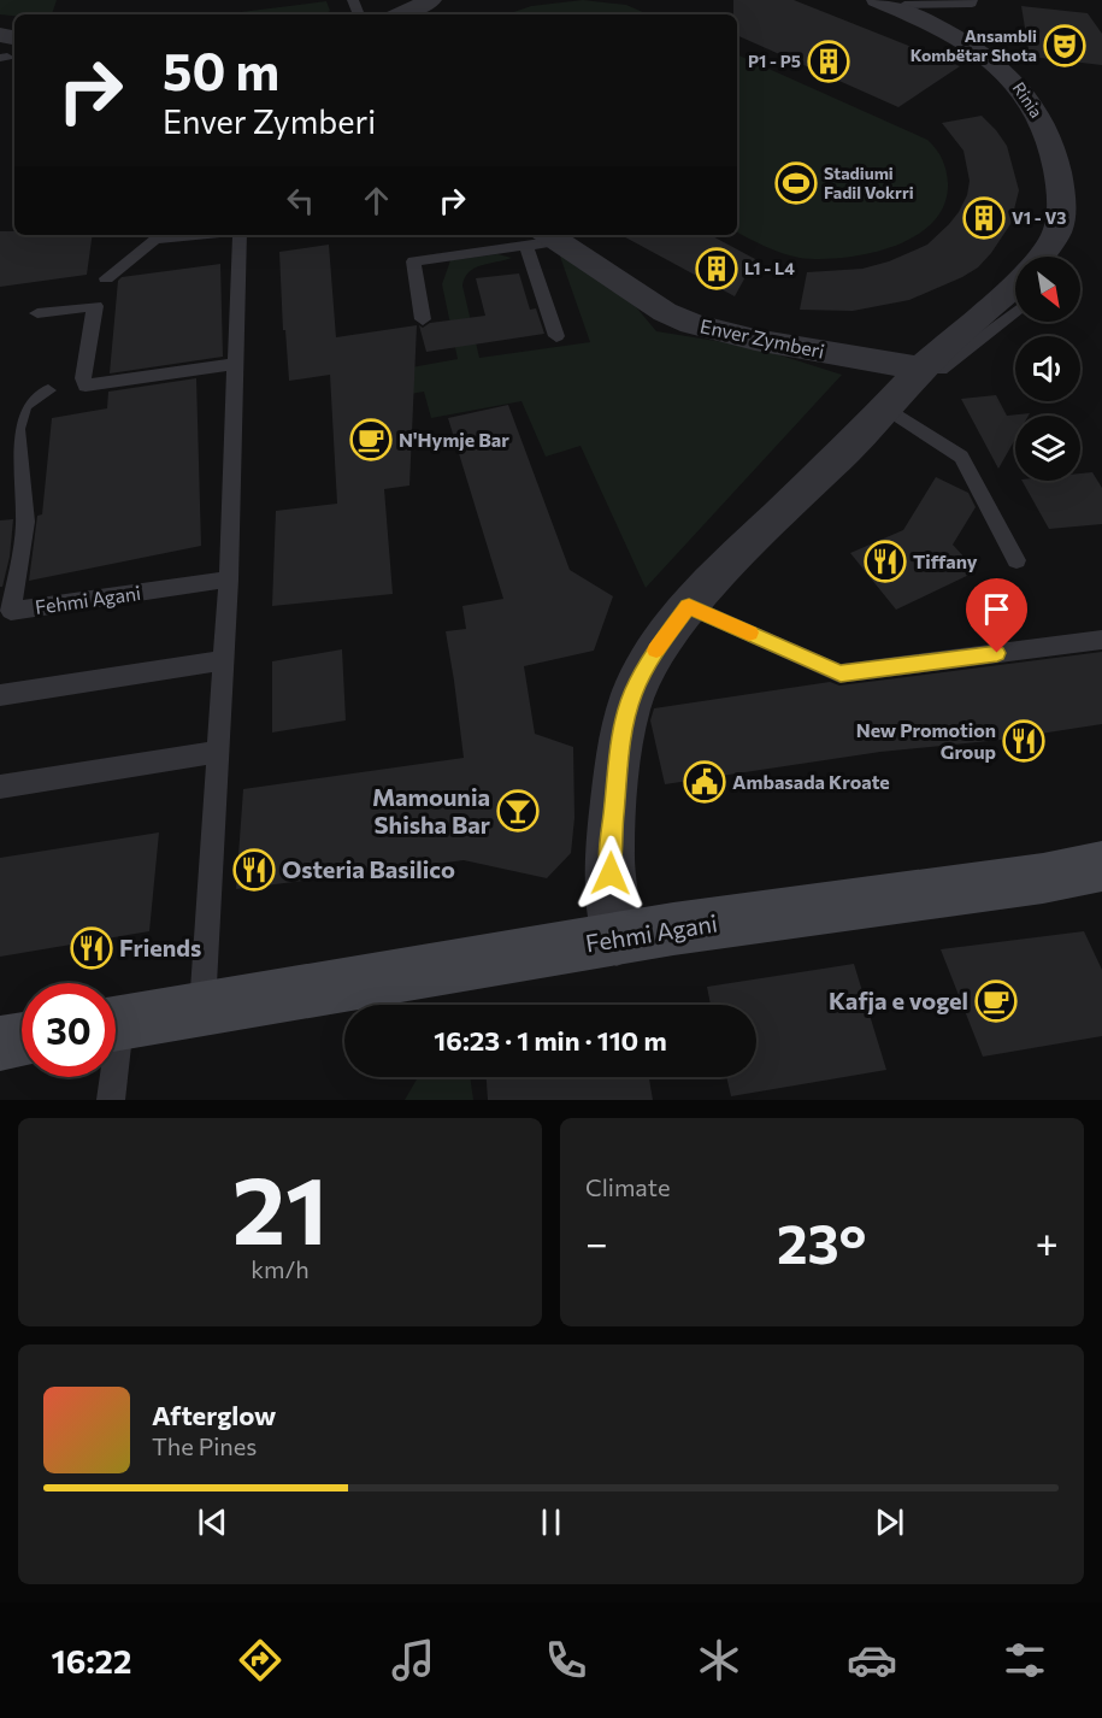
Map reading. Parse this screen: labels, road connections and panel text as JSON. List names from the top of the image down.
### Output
{
  "streets": {
    "street": ["Rinia", "Enver Zymberi", "Fehmi Agani"]
  },
  "crossings": [
    ["Rinia", "Enver Zymberi"]
  ],
  "places": {
    "theatre": ["Ansambli Kombëtar Shota"],
    "building": ["P1 - P5", "V1 - V3", "L1 - L4"],
    "sports": ["Stadiumi Fadil Vokrri"],
    "cafe": ["N'Hymje Bar", "Kafja e vogel"],
    "restaurant": [
      "Tiffany",
      "New Promotion Group",
      "Osteria Basilico",
      "Friends"
    ],
    "public building": ["Ambasada Kroate"],
    "bar": ["Mamounia Shisha Bar"]
  },
  "north": "bottom right",
  "page": {
    "turn": ["50 m", "Enver Zymberi"],
    "limit": "30",
    "trip": "16:23 · 1 min · 110 m",
    "tile": [
      ["21", "km/h"],
      "Climate"
    ],
    "heat": ["−", "23°", "+"],
    "song": ["Afterglow", "The Pines"],
    "tabs": "16:22"
  }
}
